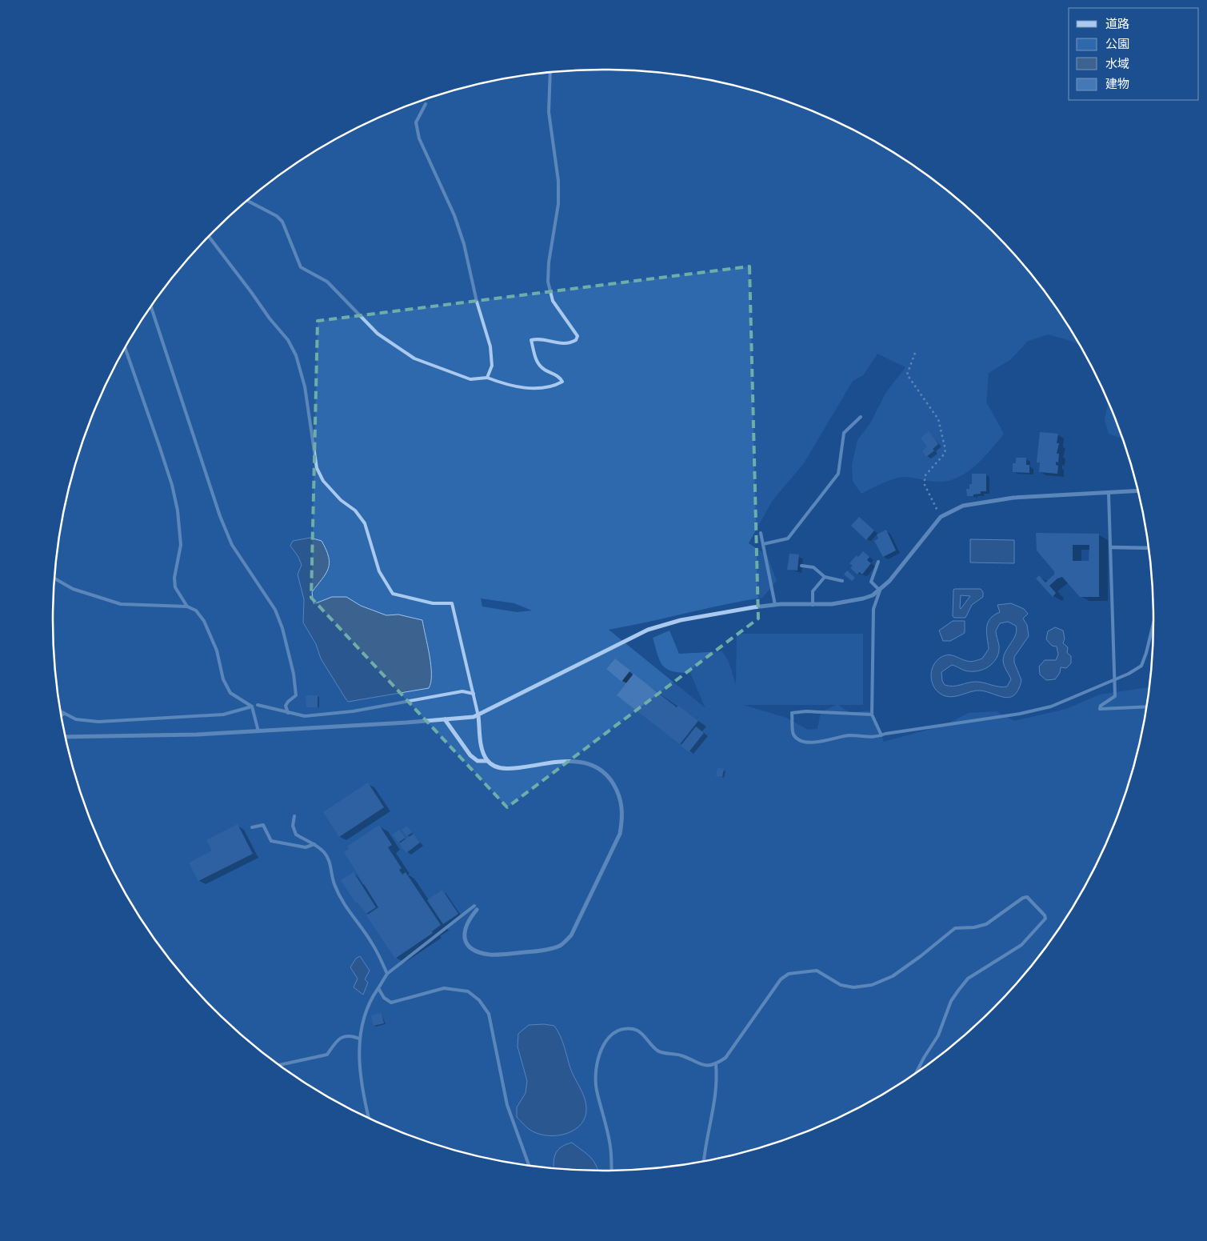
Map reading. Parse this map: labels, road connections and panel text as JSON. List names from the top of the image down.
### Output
{
  "legend": [
    "道路",
    "公園",
    "水域",
    "建物"
  ]
}
